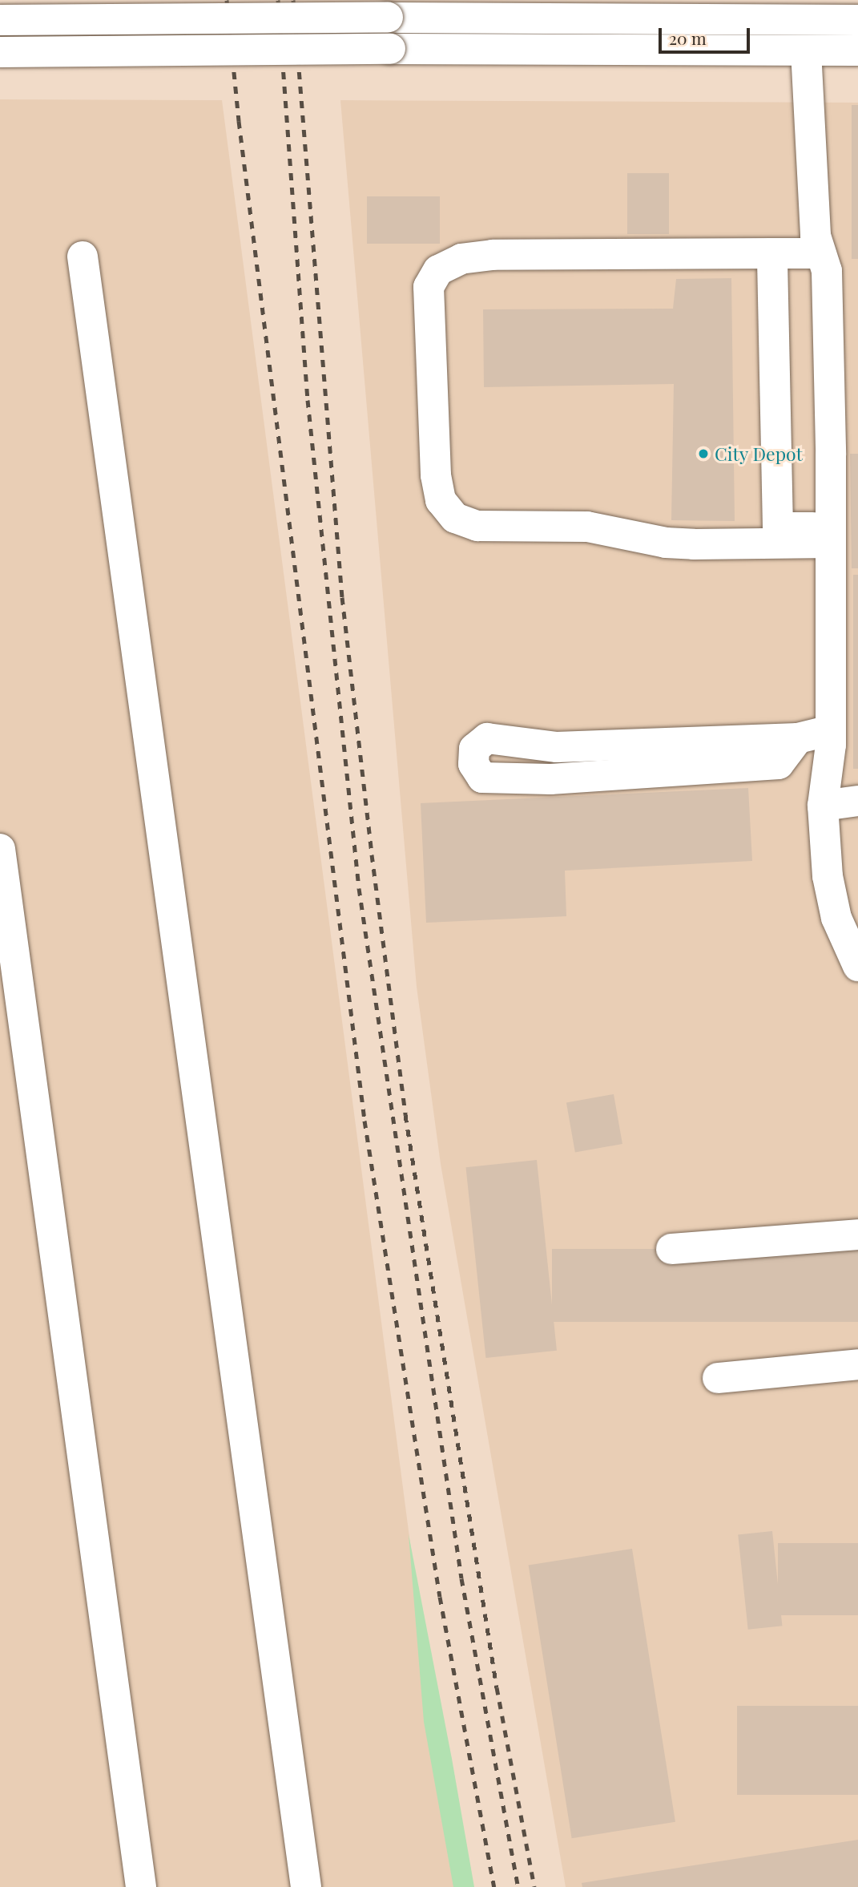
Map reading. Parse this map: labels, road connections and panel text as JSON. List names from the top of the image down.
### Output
{
  "places": ["City Depot"],
  "scale_bar": "20 m"
}
